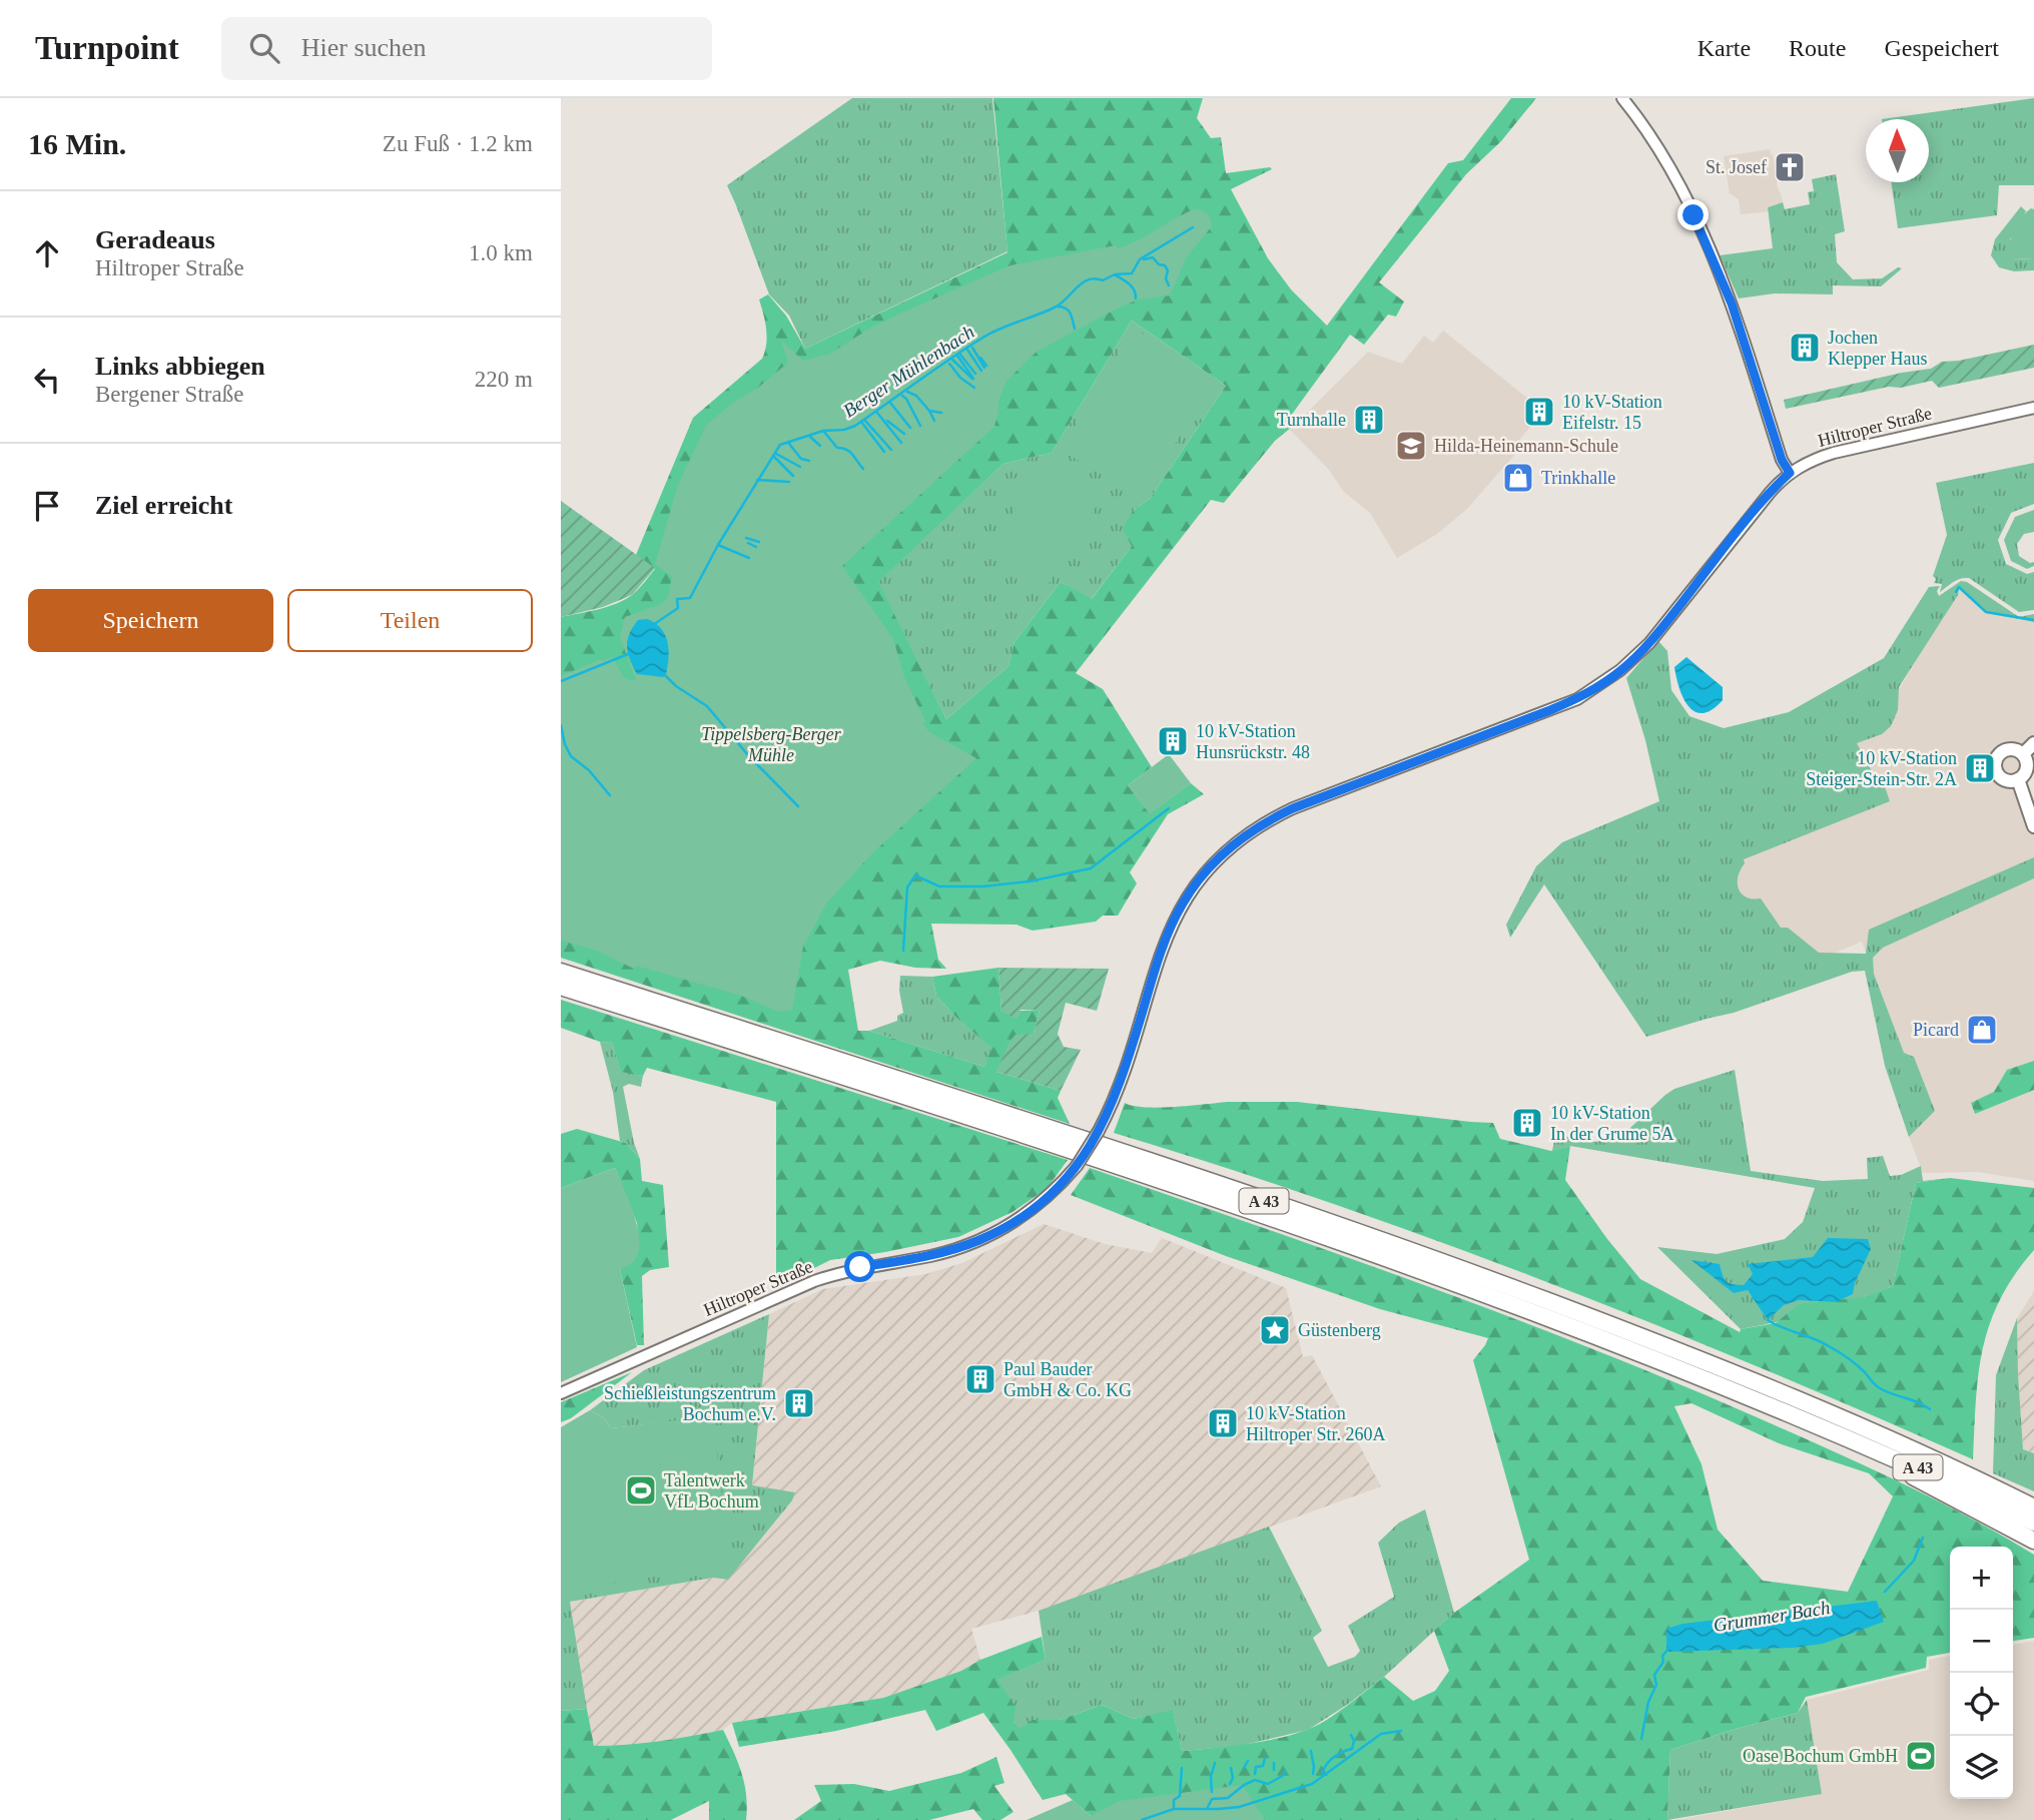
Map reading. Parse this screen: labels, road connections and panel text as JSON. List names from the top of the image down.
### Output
{
  "streets": {
    "highway": ["A 43"],
    "street": ["Hiltroper Straße"]
  },
  "water": ["Berger Mühlenbach", "Grummer Bach"],
  "parks": ["Tippelsberg-Berger Mühle"],
  "places": {
    "church": ["St. Josef"],
    "building": [
      "Jochen Klepper Haus",
      "10 kV-Station Eifelstr. 15",
      "Turnhalle",
      "10 kV-Station Hunsrückstr. 48",
      "10 kV-Station Steiger-Stein-Str. 2A",
      "10 kV-Station In der Grume 5A",
      "Paul Bauder GmbH & Co. KG",
      "Schießleistungszentrum Bochum e.V.",
      "10 kV-Station Hiltroper Str. 260A"
    ],
    "school or university": ["Hilda-Heinemann-Schule"],
    "shop": ["Trinkhalle", "Picard"],
    "place": ["Güstenberg"],
    "sports": ["Talentwerk VfL Bochum", "Oase Bochum GmbH"]
  },
  "north": "top",
  "page": {
    "header": "Turnpoint",
    "search": "Hier suchen",
    "nav": ["Karte", "Route", "Gespeichert"],
    "heading": ["16 Min.", "Zu Fuß · 1.2 km"],
    "list": [
      ["Geradeaus", "Hiltroper Straße", "1.0 km"],
      ["Links abbiegen", "Bergener Straße", "220 m"],
      "Ziel erreicht"
    ],
    "buttons": ["Speichern", "Teilen"],
    "map_buttons": ["+", "−"]
  }
}
